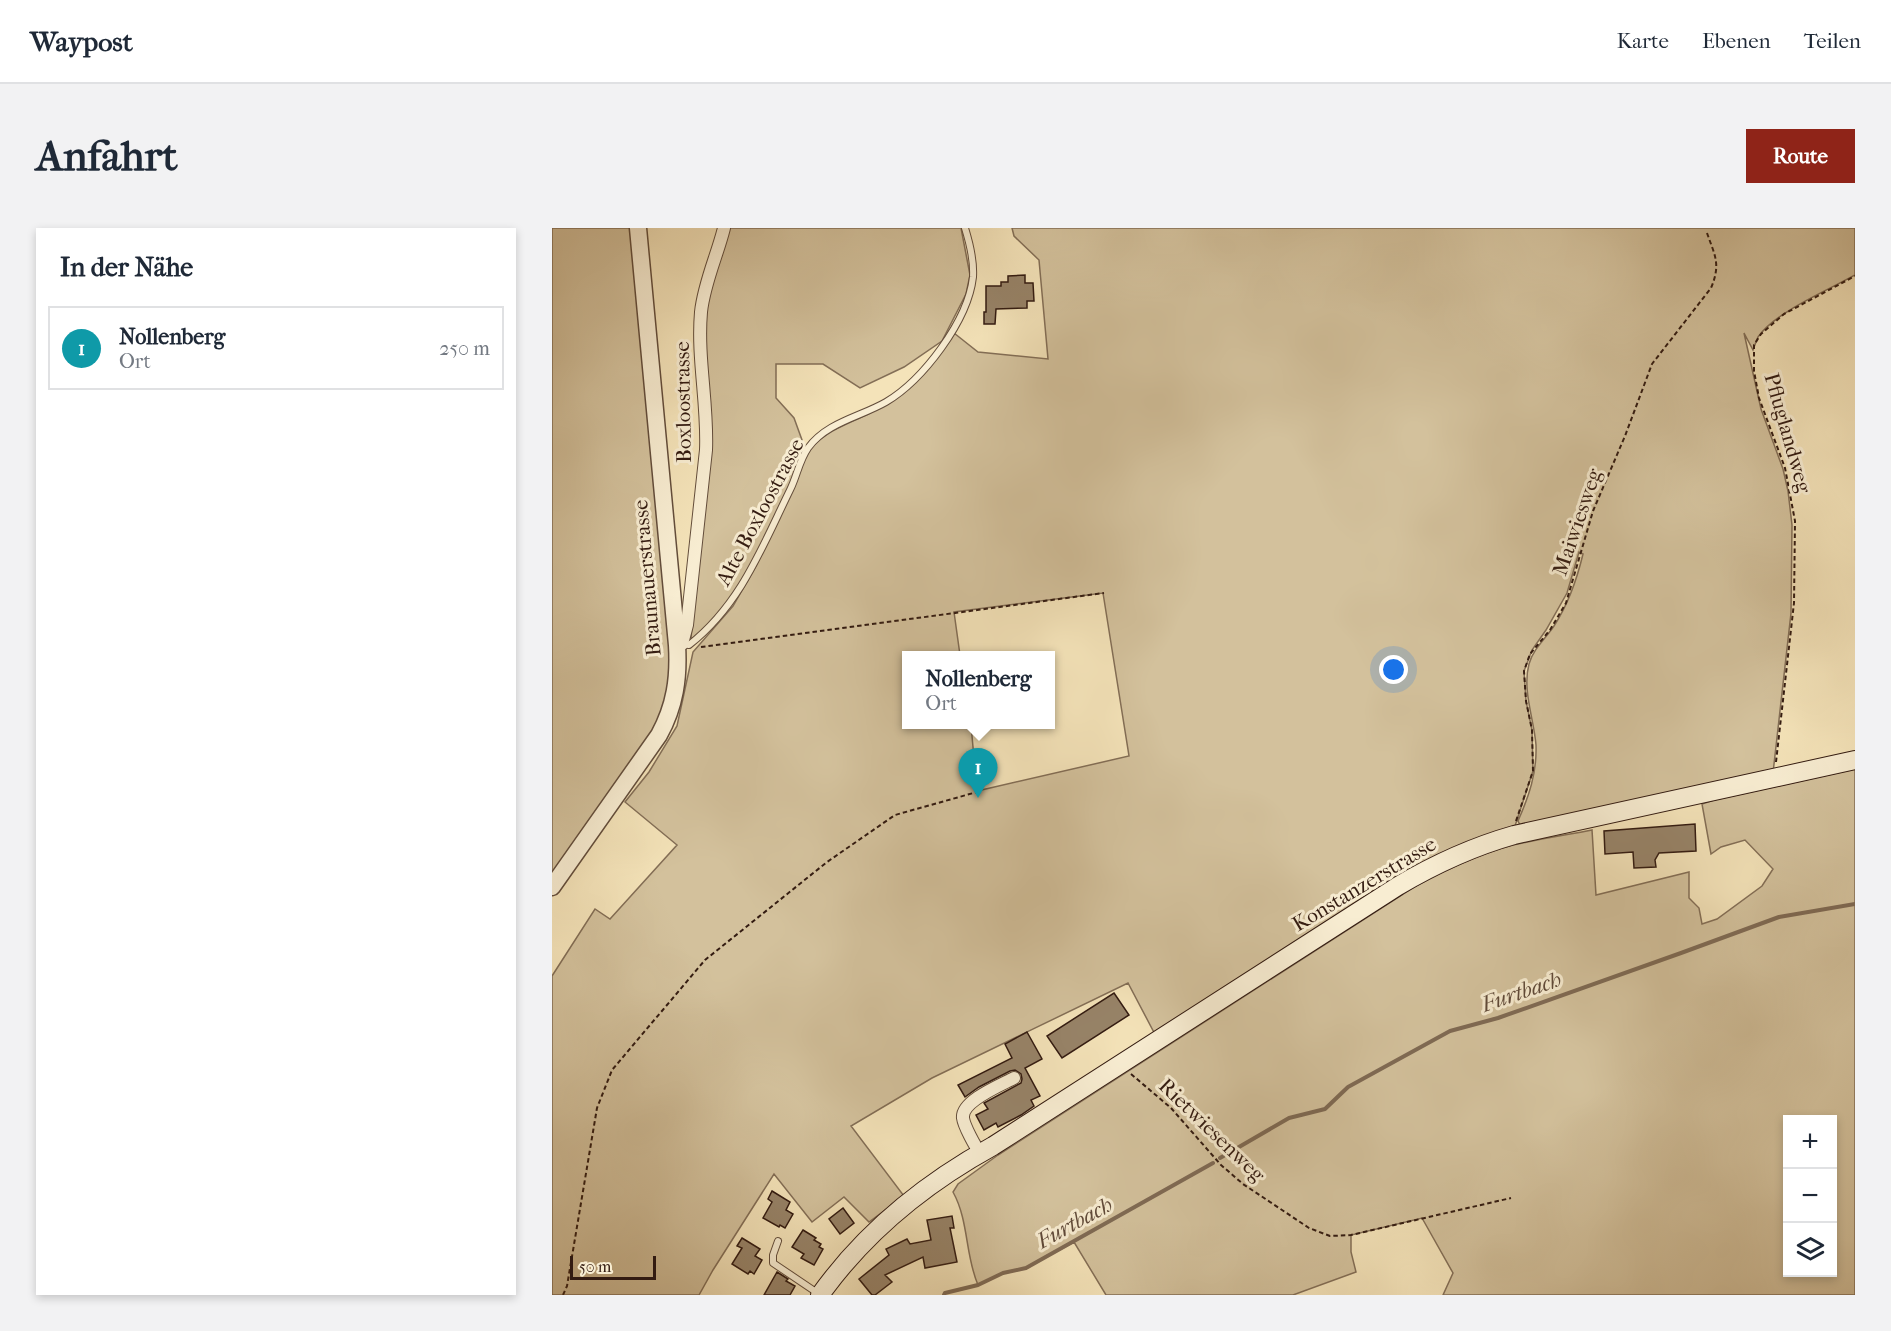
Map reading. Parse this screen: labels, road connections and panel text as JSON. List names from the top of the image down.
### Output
{
  "streets": {
    "main road": ["Konstanzerstrasse"],
    "street": ["Boxloostrasse", "Braunauerstrasse"],
    "lane": ["Alte Boxloostrasse"],
    "path": ["Pfluglandweg", "Maiwiesweg", "Rietwiesenweg"]
  },
  "crossings": [
    ["Boxloostrasse", "Alte Boxloostrasse"],
    ["Boxloostrasse", "Braunauerstrasse"],
    ["Alte Boxloostrasse", "Braunauerstrasse"],
    ["Maiwiesweg", "Konstanzerstrasse"],
    ["Konstanzerstrasse", "Rietwiesenweg"]
  ],
  "water": ["Furtbach"],
  "scale_bar": "50 m",
  "page": {
    "header": "Waypost",
    "nav": ["Karte", "Ebenen", "Teilen"],
    "buttons": "Route",
    "title": "Anfahrt",
    "heading": "In der Nähe",
    "list": [
      {
        "mark": "1",
        "name": "Nollenberg",
        "note": "Ort",
        "value": "250 m"
      }
    ],
    "popup": ["Nollenberg", "Ort"],
    "pins": "1",
    "map_buttons": ["+", "−"],
    "scale": "50 m"
  }
}
